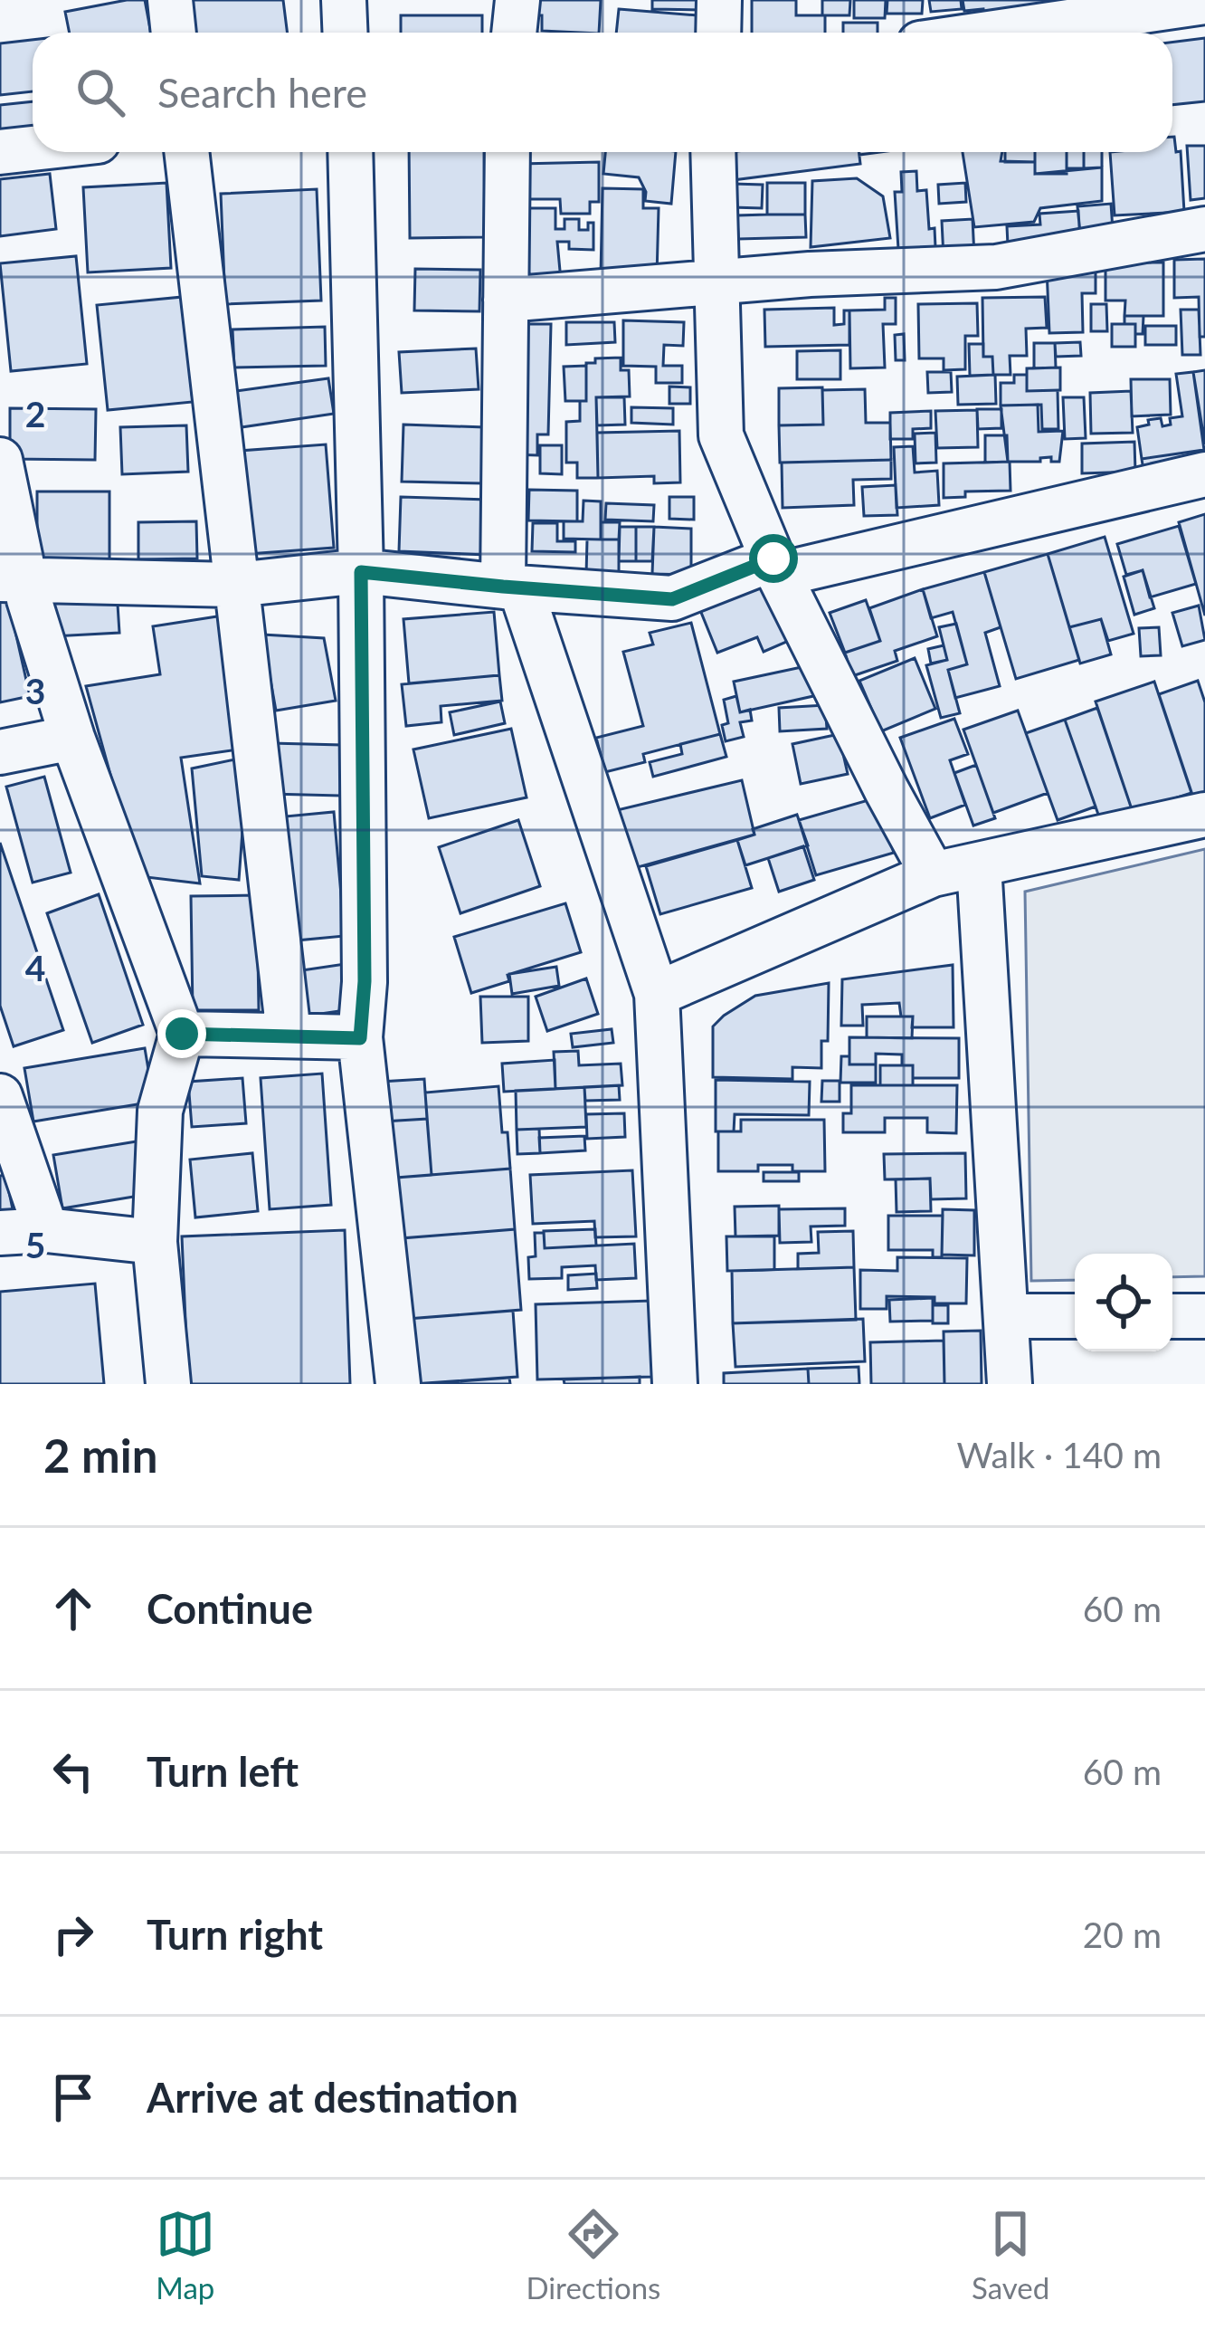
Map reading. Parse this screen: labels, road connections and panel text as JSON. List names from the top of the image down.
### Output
{
  "page": {
    "search": "Search here",
    "heading": ["2 min", "Walk · 140 m"],
    "list": [
      ["Continue", "60 m"],
      ["Turn left", "60 m"],
      ["Turn right", "20 m"],
      "Arrive at destination"
    ],
    "nav": ["Map", "Directions", "Saved"]
  },
  "grid": {
    "rows": [
      "2",
      "3",
      "4",
      "5"
    ]
  }
}
